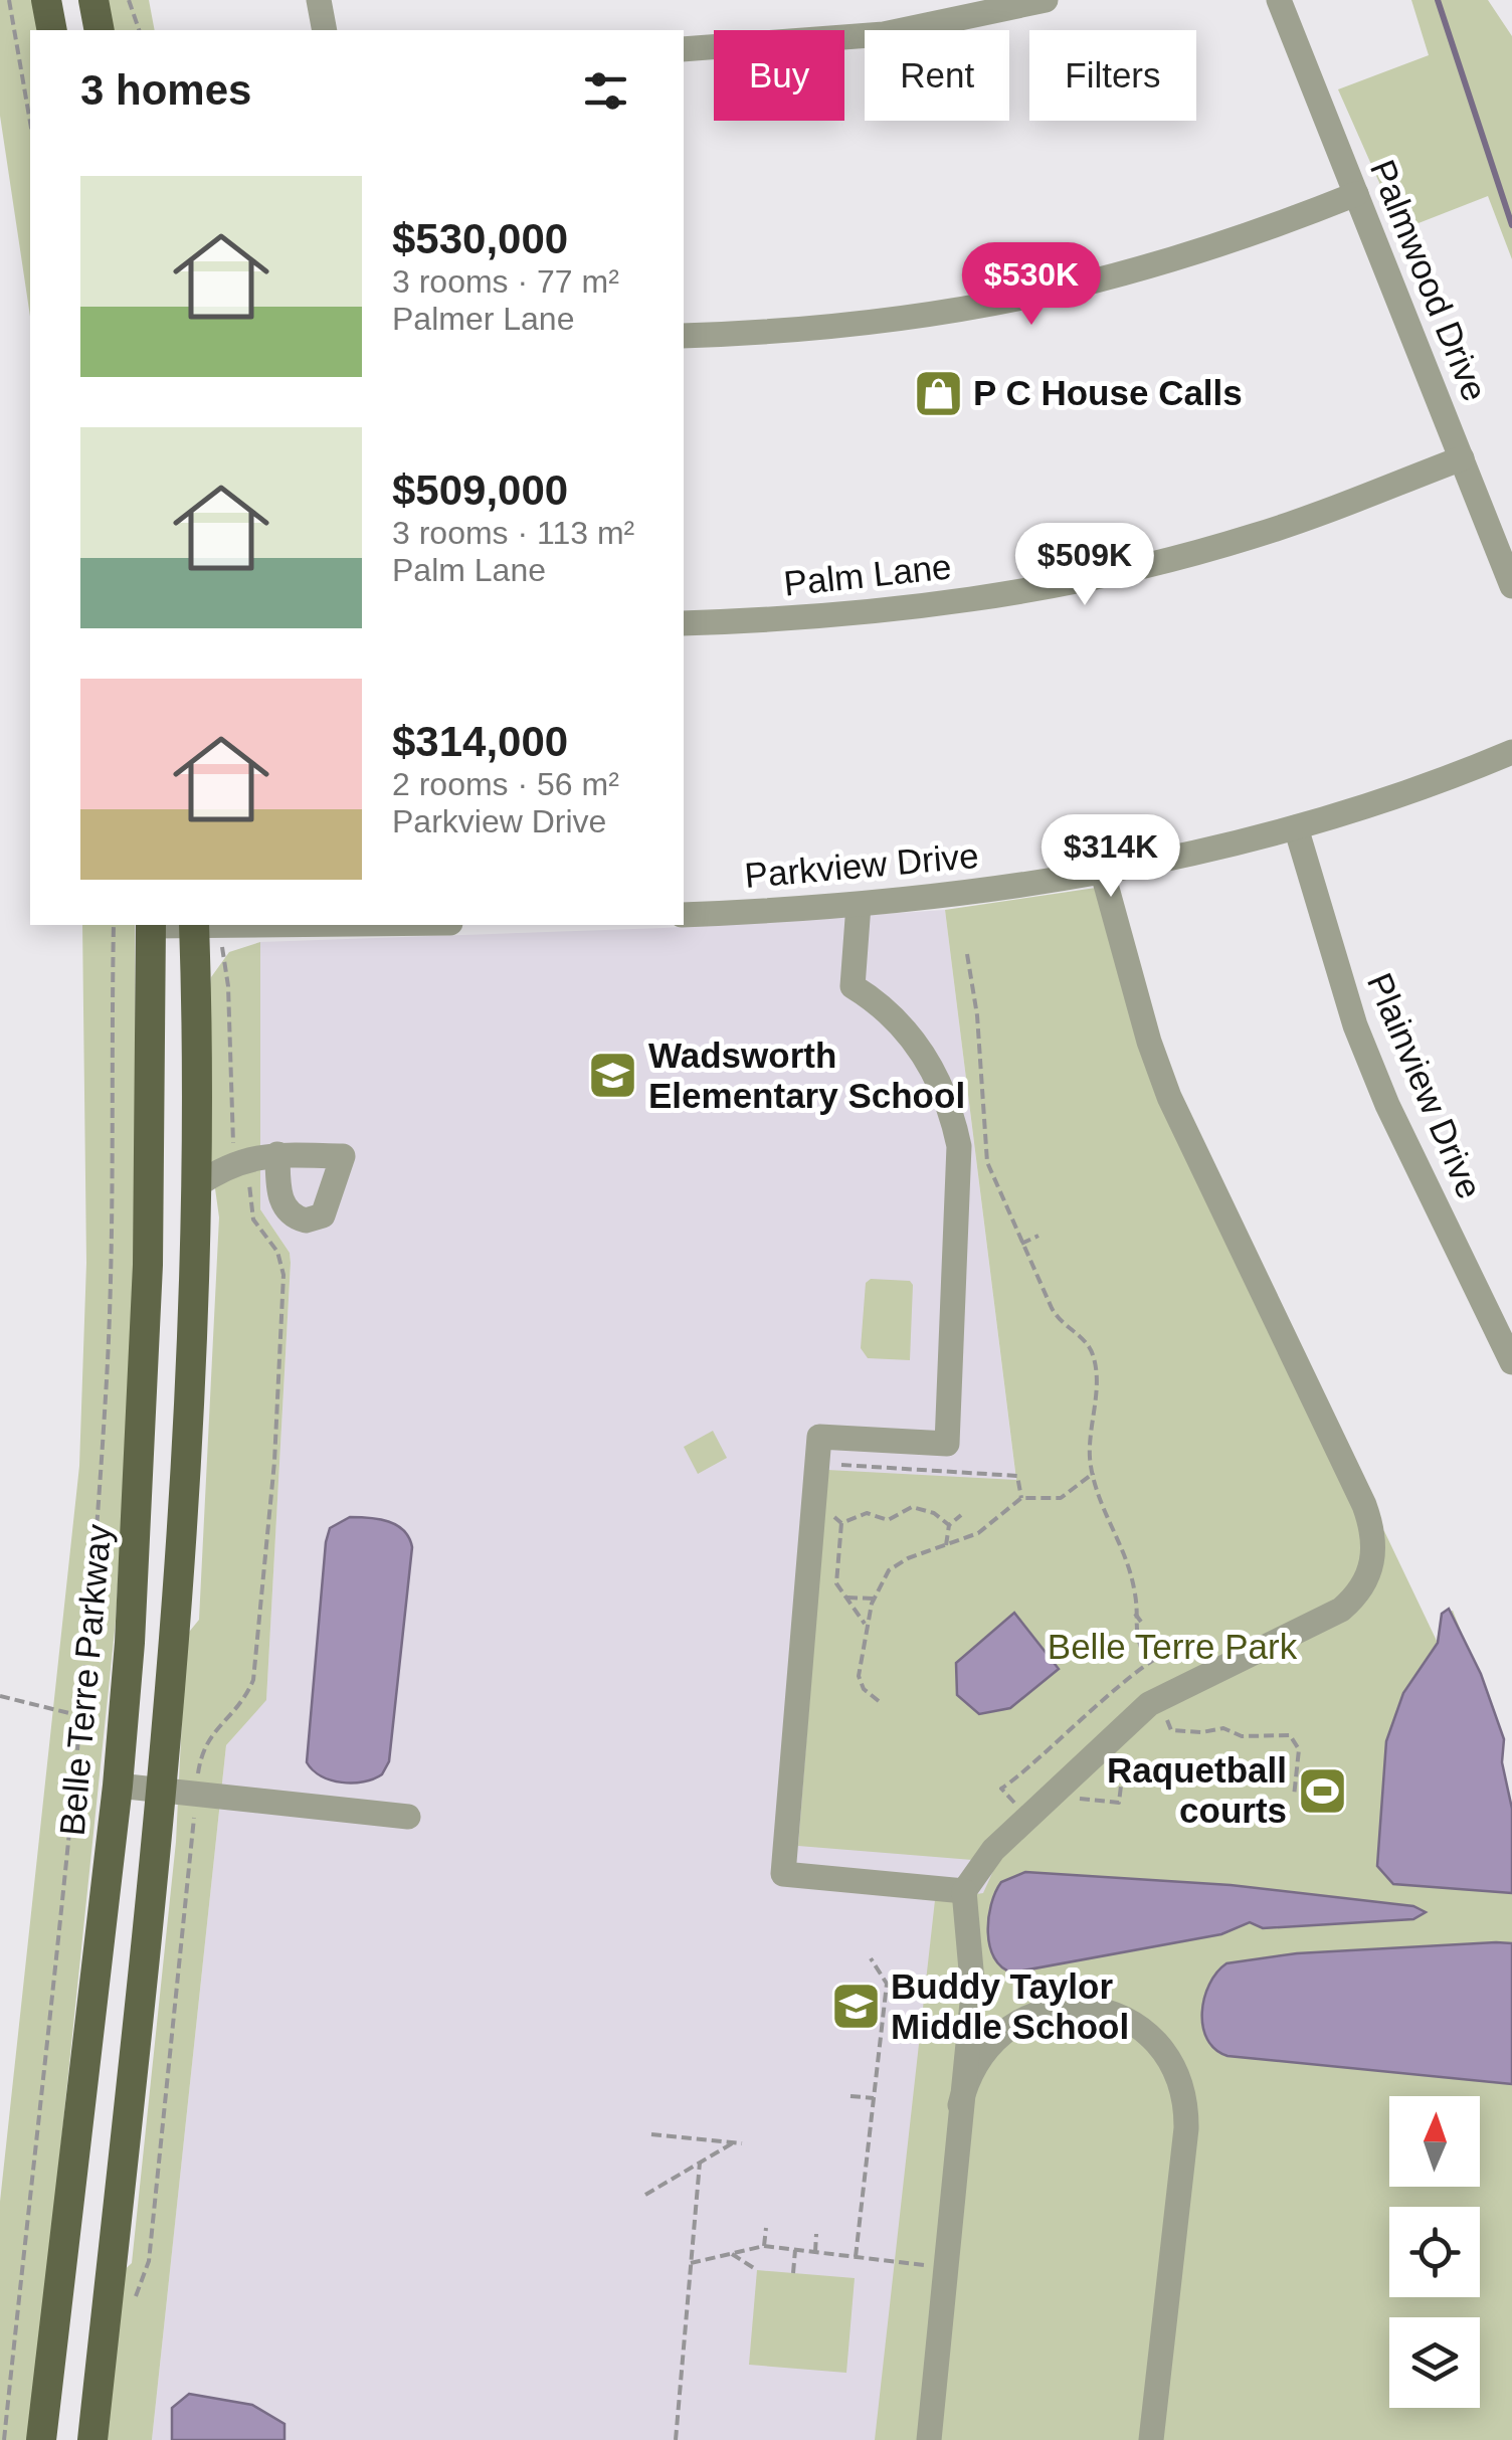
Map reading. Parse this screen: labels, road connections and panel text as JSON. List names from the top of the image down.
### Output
{
  "streets": {
    "main road": ["Belle Terre Parkway"],
    "street": [
      "Palmwood Drive",
      "Palm Lane",
      "Parkview Drive",
      "Plainview Drive"
    ]
  },
  "crossings": [
    ["Palmwood Drive", "Palm Lane"],
    ["Parkview Drive", "Plainview Drive"]
  ],
  "parks": ["Belle Terre Park"],
  "places": {
    "shop": ["P C House Calls"],
    "school or university": ["Wadsworth Elementary School", "Buddy Taylor Middle School"],
    "sports": ["Raquetball courts"]
  },
  "north": "top",
  "page": {
    "chip": ["Buy", "Rent", "Filters"],
    "heading": "3 homes",
    "list": [
      {
        "name": "$530,000",
        "note": "3 rooms · 77 m² · Palmer Lane"
      },
      {
        "name": "$509,000",
        "note": "3 rooms · 113 m² · Palm Lane"
      },
      {
        "name": "$314,000",
        "note": "2 rooms · 56 m² · Parkview Drive"
      }
    ],
    "price": ["$530K", "$509K", "$314K"]
  }
}
